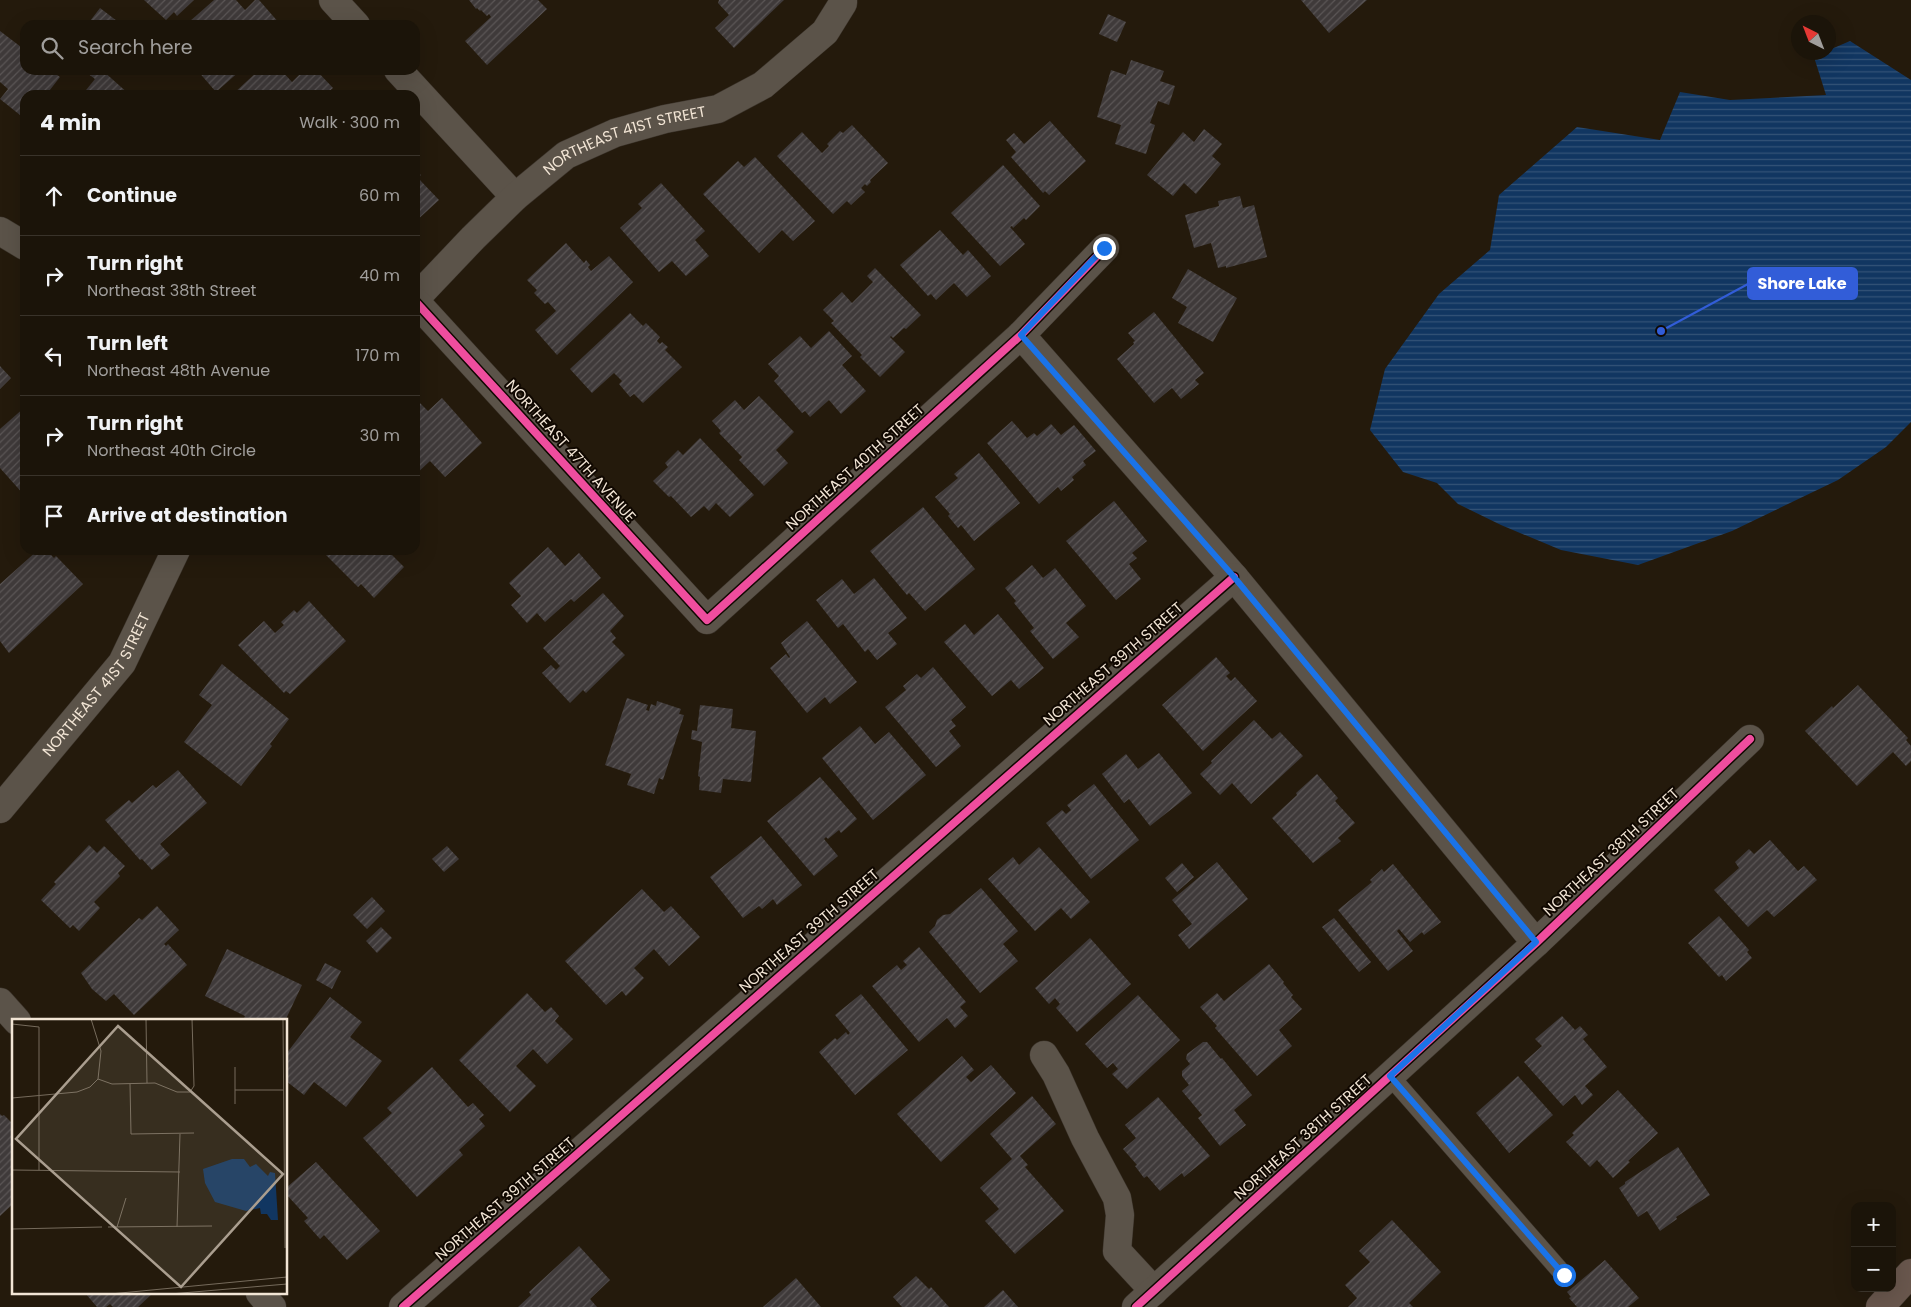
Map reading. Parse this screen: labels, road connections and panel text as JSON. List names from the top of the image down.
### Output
{
  "streets": {
    "street": [
      "NORTHEAST 41ST STREET",
      "NORTHEAST 47TH AVENUE",
      "NORTHEAST 40TH STREET",
      "NORTHEAST 39TH STREET",
      "NORTHEAST 38TH STREET"
    ]
  },
  "crossings": [
    ["NORTHEAST 47TH AVENUE", "NORTHEAST 40TH STREET"]
  ],
  "places": ["Shore Lake"],
  "north": "top left",
  "page": {
    "search": "Search here",
    "heading": ["4 min", "Walk · 300 m"],
    "list": [
      ["Continue", "60 m"],
      ["Turn right", "Northeast 38th Street", "40 m"],
      ["Turn left", "Northeast 48th Avenue", "170 m"],
      ["Turn right", "Northeast 40th Circle", "30 m"],
      "Arrive at destination"
    ],
    "map_buttons": ["+", "−"]
  }
}
